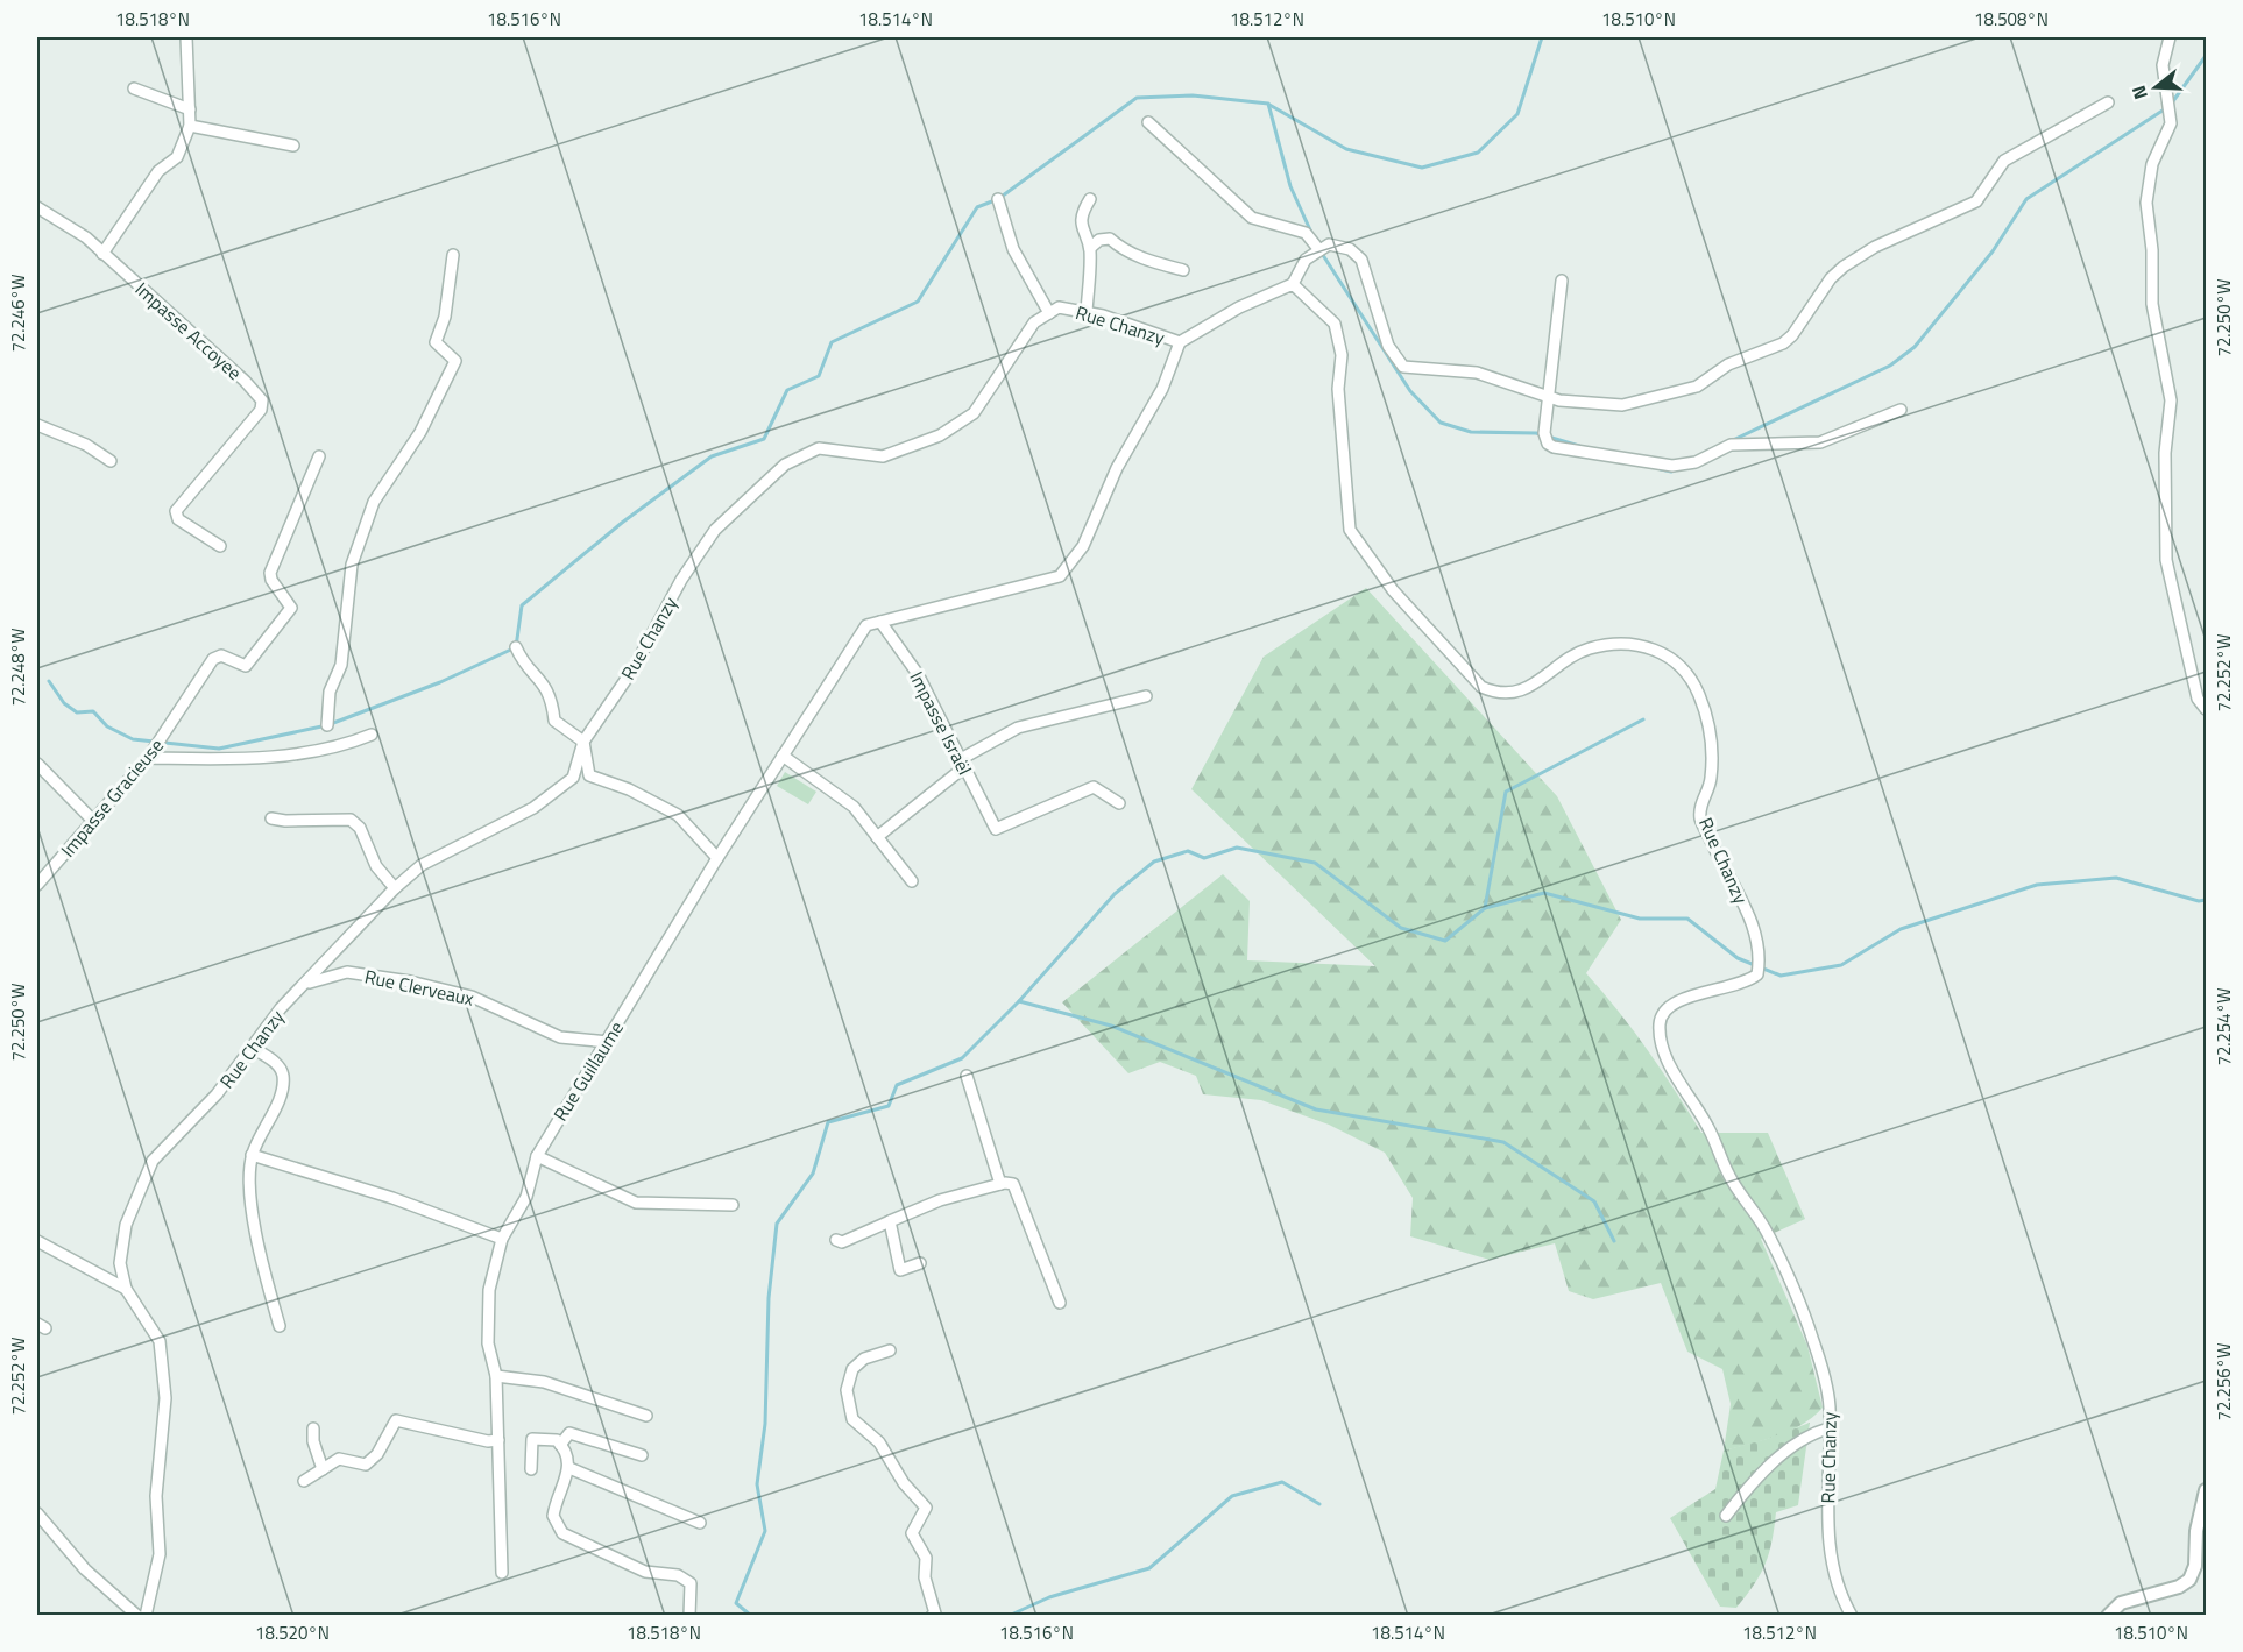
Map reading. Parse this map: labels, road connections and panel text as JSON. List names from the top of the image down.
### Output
{
  "streets": {
    "street": [
      "Rue Chanzy",
      "Impasse Accoyee",
      "Impasse Israël",
      "Impasse Gracieuse",
      "Rue Clerveaux",
      "Rue Guillaume"
    ]
  },
  "crossings": [
    ["Rue Chanzy", "Rue Clerveaux"],
    ["Impasse Israël", "Rue Guillaume"],
    ["Rue Clerveaux", "Rue Guillaume"]
  ],
  "north": "left",
  "coordinates": [
    "18.518°N",
    "18.516°N",
    "18.514°N",
    "18.512°N",
    "18.510°N",
    "18.508°N",
    "72.246°W",
    "72.250°W",
    "72.248°W",
    "72.252°W",
    "72.254°W",
    "72.256°W",
    "18.520°N"
  ]
}
